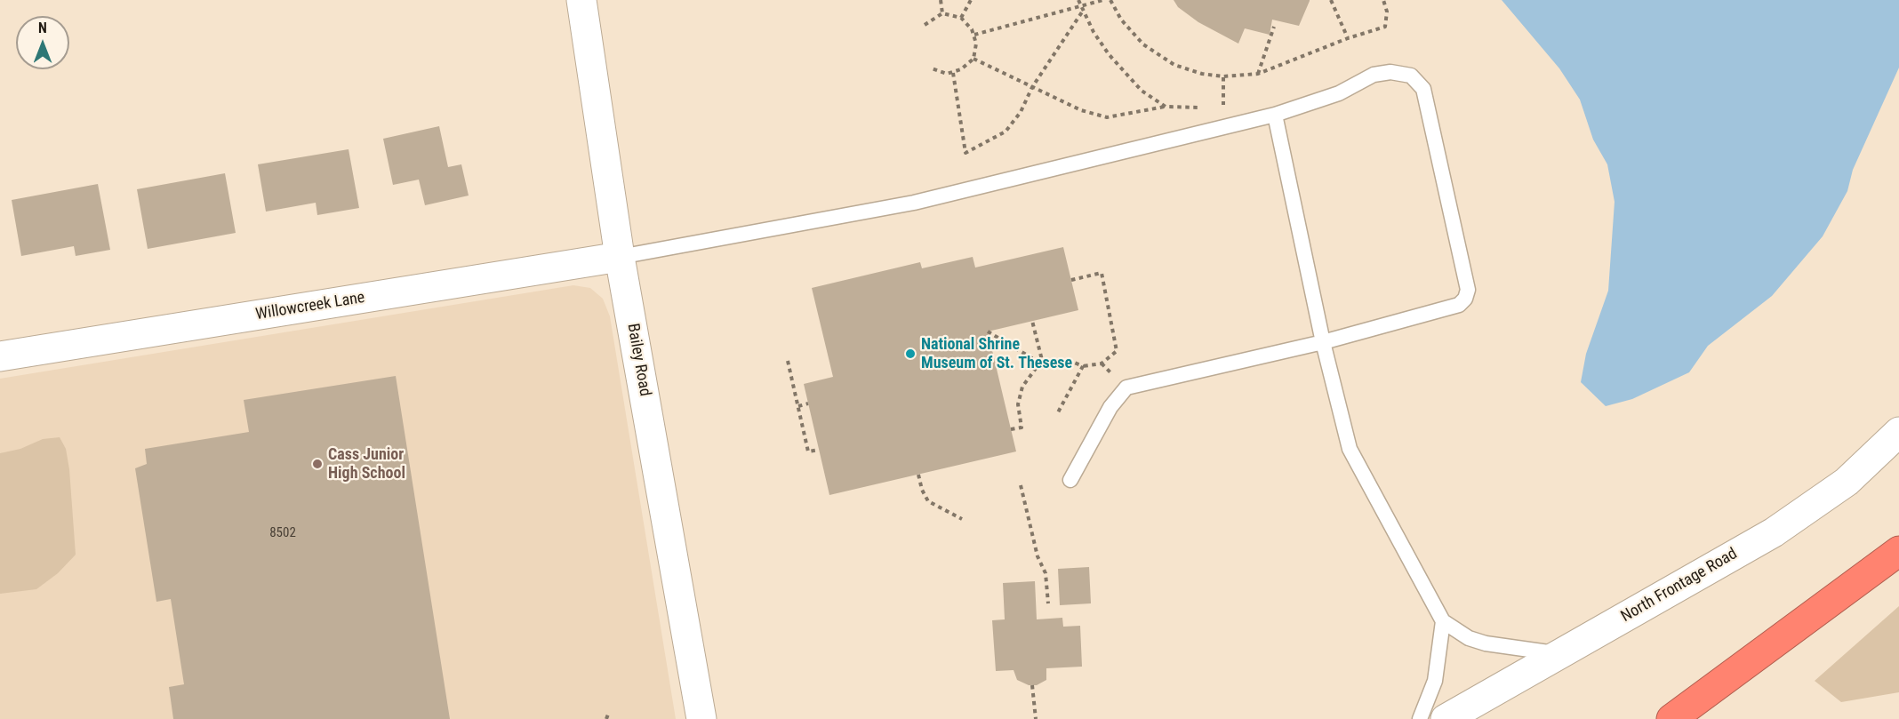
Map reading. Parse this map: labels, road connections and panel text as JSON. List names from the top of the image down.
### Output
{
  "streets": {
    "street": ["Willowcreek Lane", "Bailey Road", "North Frontage Road"]
  },
  "crossings": [
    ["Willowcreek Lane", "Bailey Road"]
  ],
  "places": ["National Shrine Museum of St. Thesese", "Cass Junior High School"],
  "house_numbers": ["8502"],
  "north": "top"
}
